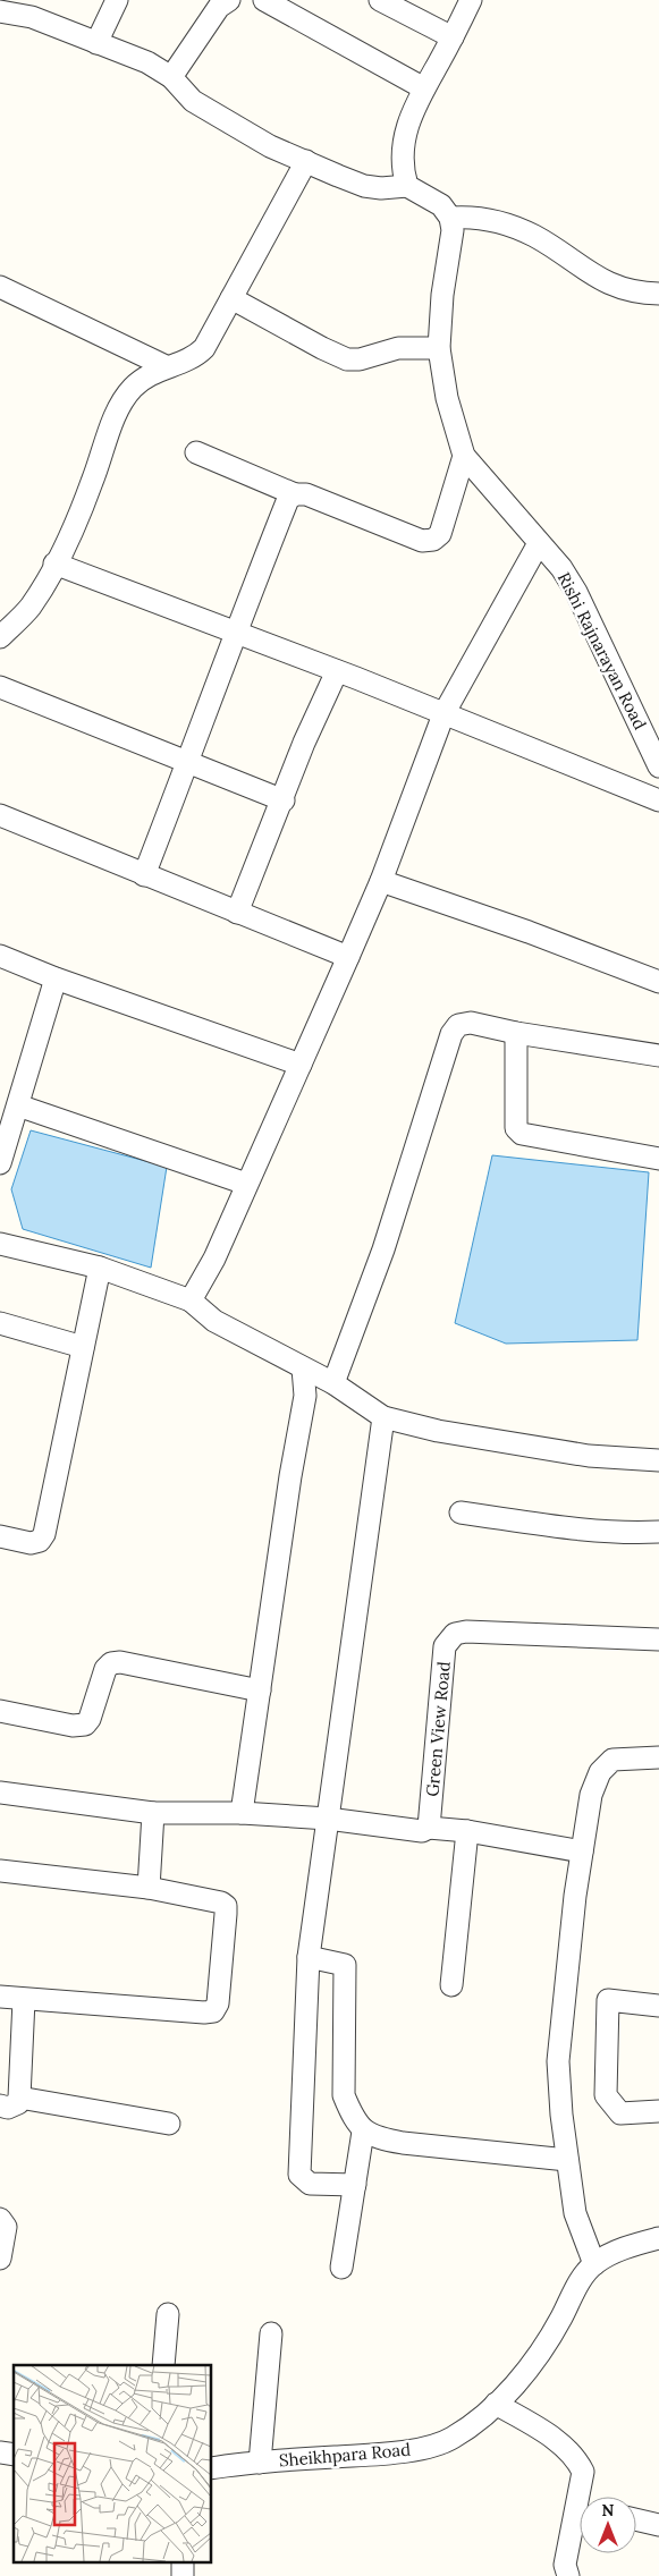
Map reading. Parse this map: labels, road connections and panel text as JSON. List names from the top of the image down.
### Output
{
  "streets": {
    "street": ["Rishi Rajnarayan Road", "Green View Road", "Sheikhpara Road"]
  },
  "north": "top"
}
